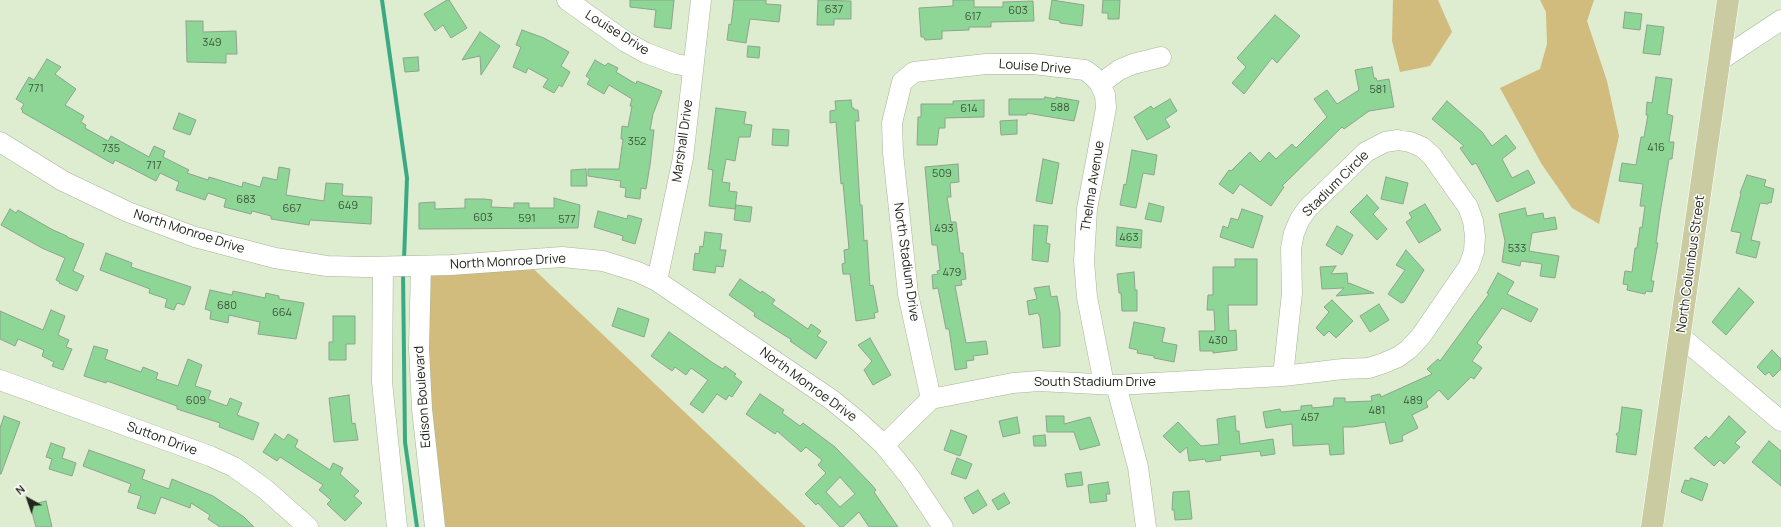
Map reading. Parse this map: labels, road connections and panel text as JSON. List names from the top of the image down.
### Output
{
  "streets": {
    "main road": ["North Columbus Street"],
    "street": [
      "Louise Drive",
      "Marshall Drive",
      "Stadium Circle",
      "Thelma Avenue",
      "North Monroe Drive",
      "North Stadium Drive",
      "South Stadium Drive",
      "Edison Boulevard",
      "Sutton Drive"
    ]
  },
  "crossings": [
    ["Louise Drive", "Marshall Drive"],
    ["Louise Drive", "Thelma Avenue"],
    ["Louise Drive", "North Stadium Drive"],
    ["Marshall Drive", "North Monroe Drive"],
    ["Stadium Circle", "South Stadium Drive"],
    ["Thelma Avenue", "South Stadium Drive"],
    ["North Monroe Drive", "Edison Boulevard"],
    ["North Stadium Drive", "South Stadium Drive"]
  ],
  "house_numbers": [
    "637",
    "603",
    "617",
    "349",
    "771",
    "581",
    "588",
    "614",
    "352",
    "416",
    "735",
    "717",
    "509",
    "683",
    "649",
    "667",
    "603",
    "591",
    "577",
    "493",
    "463",
    "533",
    "479",
    "680",
    "664",
    "430",
    "609",
    "489",
    "481",
    "457"
  ],
  "north": "top left"
}
